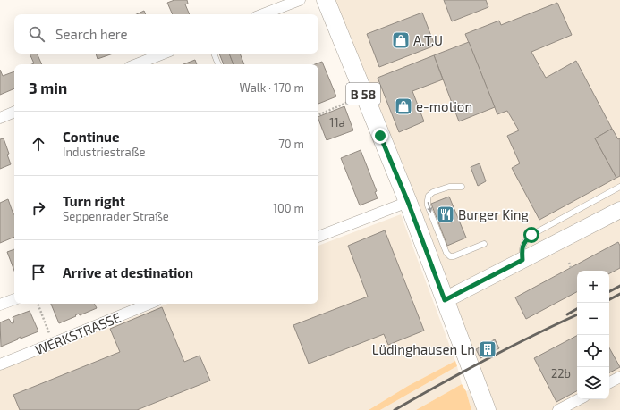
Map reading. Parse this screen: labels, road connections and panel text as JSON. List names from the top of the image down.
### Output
{
  "streets": {
    "main road": ["B 58"],
    "street": ["WERKSTRASSE"]
  },
  "places": {
    "shop": ["A.T.U", "e-motion"],
    "restaurant": ["Burger King"],
    "building": ["Lüdinghausen Ln"]
  },
  "house_numbers": ["11a", "22b"],
  "page": {
    "search": "Search here",
    "heading": ["3 min", "Walk · 170 m"],
    "list": [
      ["Continue", "Industriestraße", "70 m"],
      ["Turn right", "Seppenrader Straße", "100 m"],
      "Arrive at destination"
    ],
    "map_buttons": ["+", "−"]
  }
}
